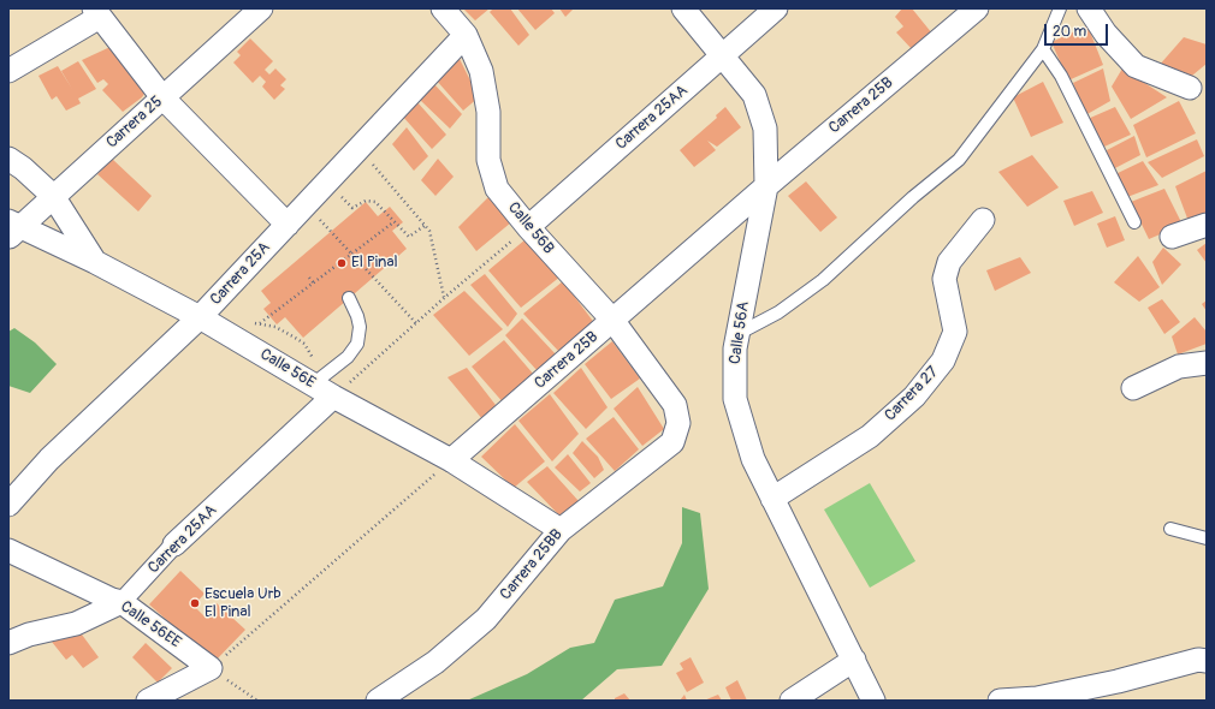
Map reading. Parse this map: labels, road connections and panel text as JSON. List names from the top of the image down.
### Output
{
  "streets": {
    "street": [
      "Carrera 25B",
      "Carrera 25AA",
      "Carrera 25",
      "Calle 56B",
      "Carrera 25A",
      "Calle 56A",
      "Calle 56E",
      "Carrera 27",
      "Carrera 25BB",
      "Calle 56EE"
    ]
  },
  "crossings": [
    ["Carrera 25B", "Calle 56B"],
    ["Carrera 25B", "Calle 56A"],
    ["Carrera 25B", "Calle 56E"],
    ["Carrera 25AA", "Calle 56B"],
    ["Carrera 25AA", "Calle 56A"],
    ["Carrera 25AA", "Calle 56E"],
    ["Carrera 25AA", "Calle 56EE"],
    ["Carrera 25", "Calle 56E"],
    ["Calle 56B", "Carrera 25A"],
    ["Calle 56B", "Carrera 25BB"],
    ["Carrera 25A", "Calle 56E"],
    ["Calle 56A", "Carrera 27"],
    ["Calle 56E", "Carrera 25BB"]
  ],
  "places": ["El Pinal", "Escuela Urb El Pinal"],
  "scale_bar": "20 m"
}
